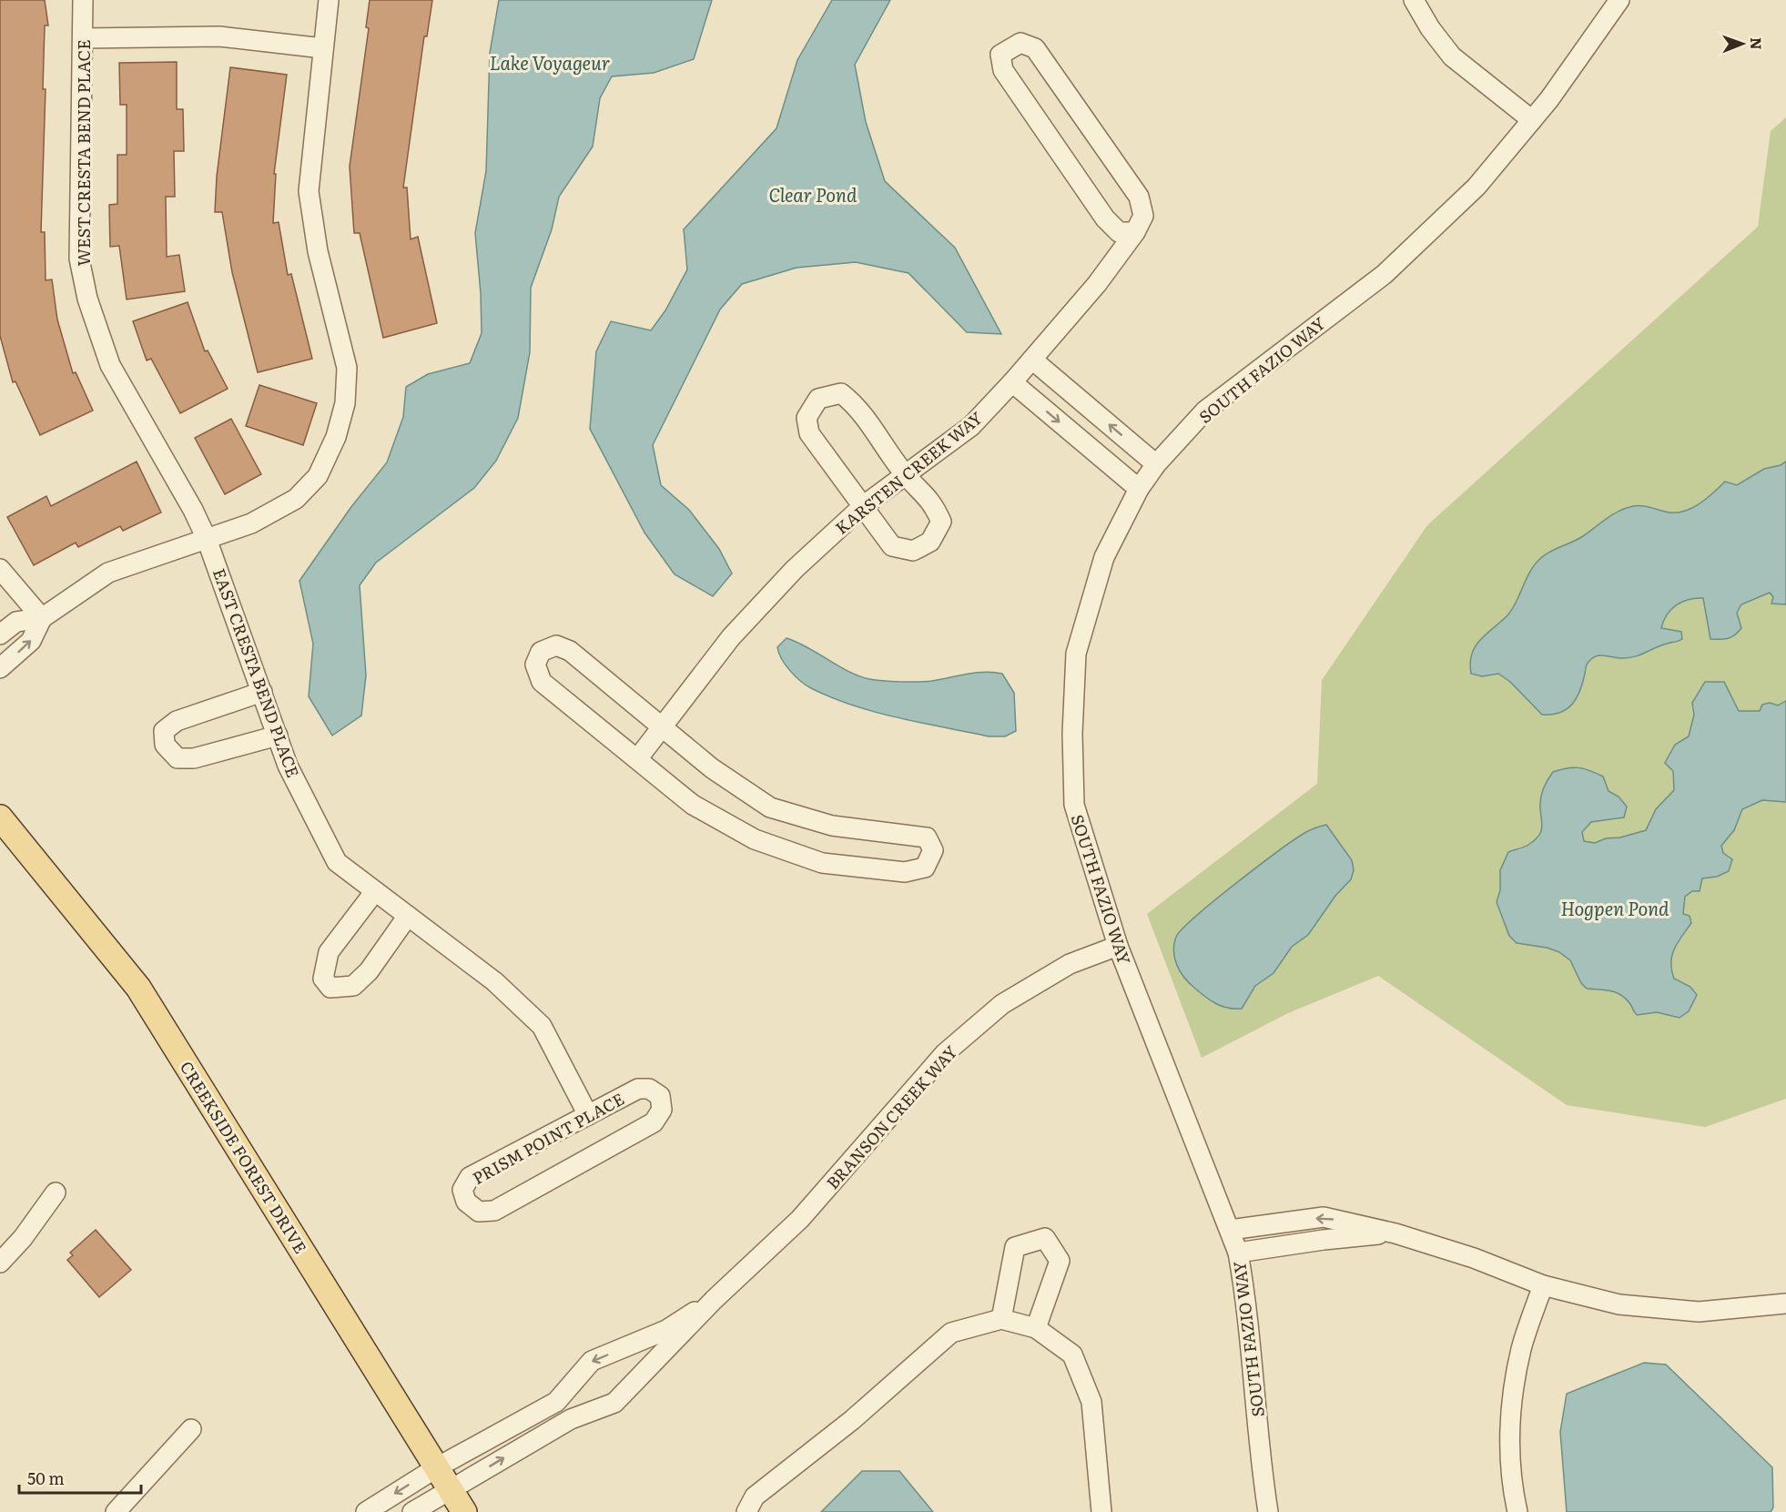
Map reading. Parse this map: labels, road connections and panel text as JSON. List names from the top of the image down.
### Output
{
  "streets": {
    "main road": ["CREEKSIDE FOREST DRIVE"],
    "street": [
      "WEST CRESTA BEND PLACE",
      "SOUTH FAZIO WAY",
      "KARSTEN CREEK WAY",
      "EAST CRESTA BEND PLACE",
      "BRANSON CREEK WAY",
      "PRISM POINT PLACE"
    ]
  },
  "crossings": [
    ["WEST CRESTA BEND PLACE", "EAST CRESTA BEND PLACE"],
    ["SOUTH FAZIO WAY", "BRANSON CREEK WAY"],
    ["EAST CRESTA BEND PLACE", "PRISM POINT PLACE"],
    ["BRANSON CREEK WAY", "CREEKSIDE FOREST DRIVE"]
  ],
  "water": ["Lake Voyageur", "Clear Pond", "Hogpen Pond"],
  "scale_bar": "50 m",
  "north": "right"
}
